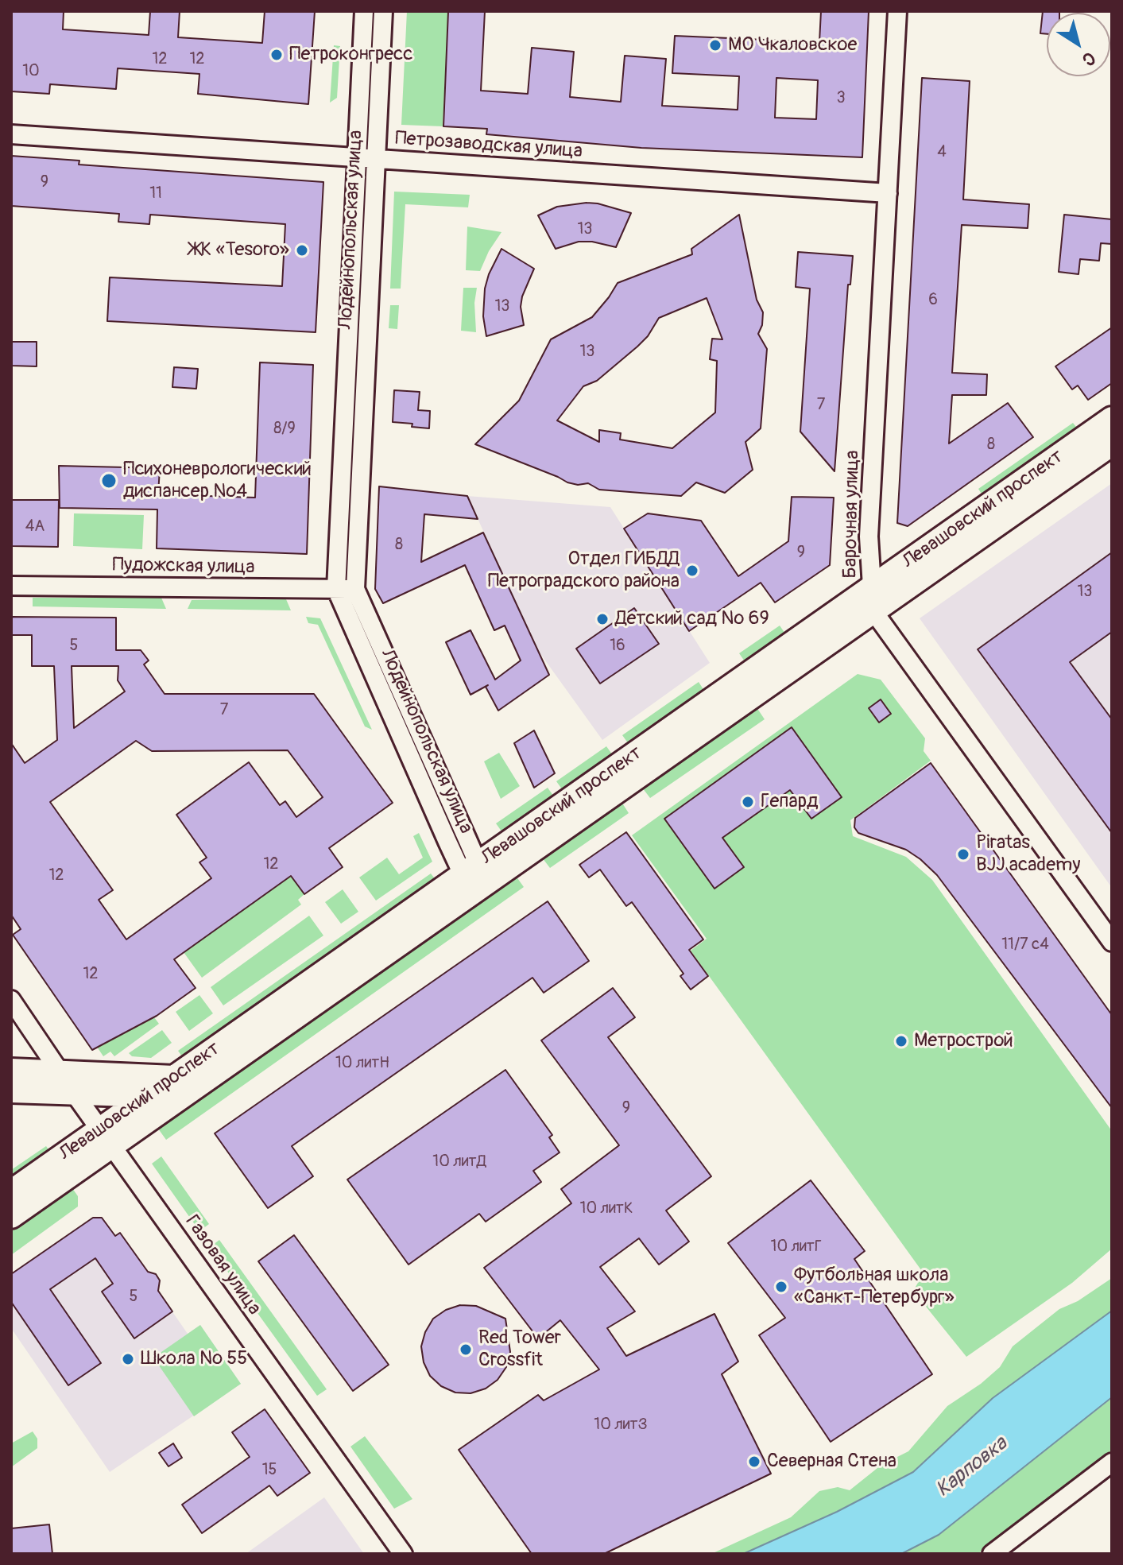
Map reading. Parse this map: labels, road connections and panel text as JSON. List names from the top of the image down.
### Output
{
  "streets": {
    "street": [
      "Петрозаводская улица",
      "Лодейнопольская улица",
      "Левашовский проспект",
      "Барочная улица",
      "Пудожская улица",
      "Газовая улица"
    ]
  },
  "crossings": [
    ["Петрозаводская улица", "Лодейнопольская улица"],
    ["Петрозаводская улица", "Барочная улица"],
    ["Лодейнопольская улица", "Левашовский проспект"],
    ["Лодейнопольская улица", "Пудожская улица"],
    ["Левашовский проспект", "Барочная улица"],
    ["Левашовский проспект", "Газовая улица"]
  ],
  "water": ["Карповка"],
  "places": [
    "МО Чкаловское",
    "Петроконгресс",
    "ЖК «Tesoro»",
    "Психоневрологический диспансер №4",
    "Отдел ГИБДД Петроградского района",
    "Детский сад № 69",
    "Гепард",
    "Piratas BJJ academy",
    "Метрострой",
    "Футбольная школа «Санкт-Петербург»",
    "Red Tower Crossfit",
    "Школа № 55",
    "Северная Стена"
  ],
  "house_numbers": [
    "12",
    "12",
    "10",
    "3",
    "4",
    "9",
    "11",
    "13",
    "6",
    "13",
    "13",
    "7",
    "8/9",
    "8",
    "4А",
    "8",
    "9",
    "13",
    "5",
    "16",
    "7",
    "12",
    "12",
    "11/7 с4",
    "12",
    "10 литН",
    "9",
    "10 литД",
    "10 литК",
    "10 литГ",
    "5",
    "10 литЗ",
    "15"
  ],
  "north": "bottom right"
}
